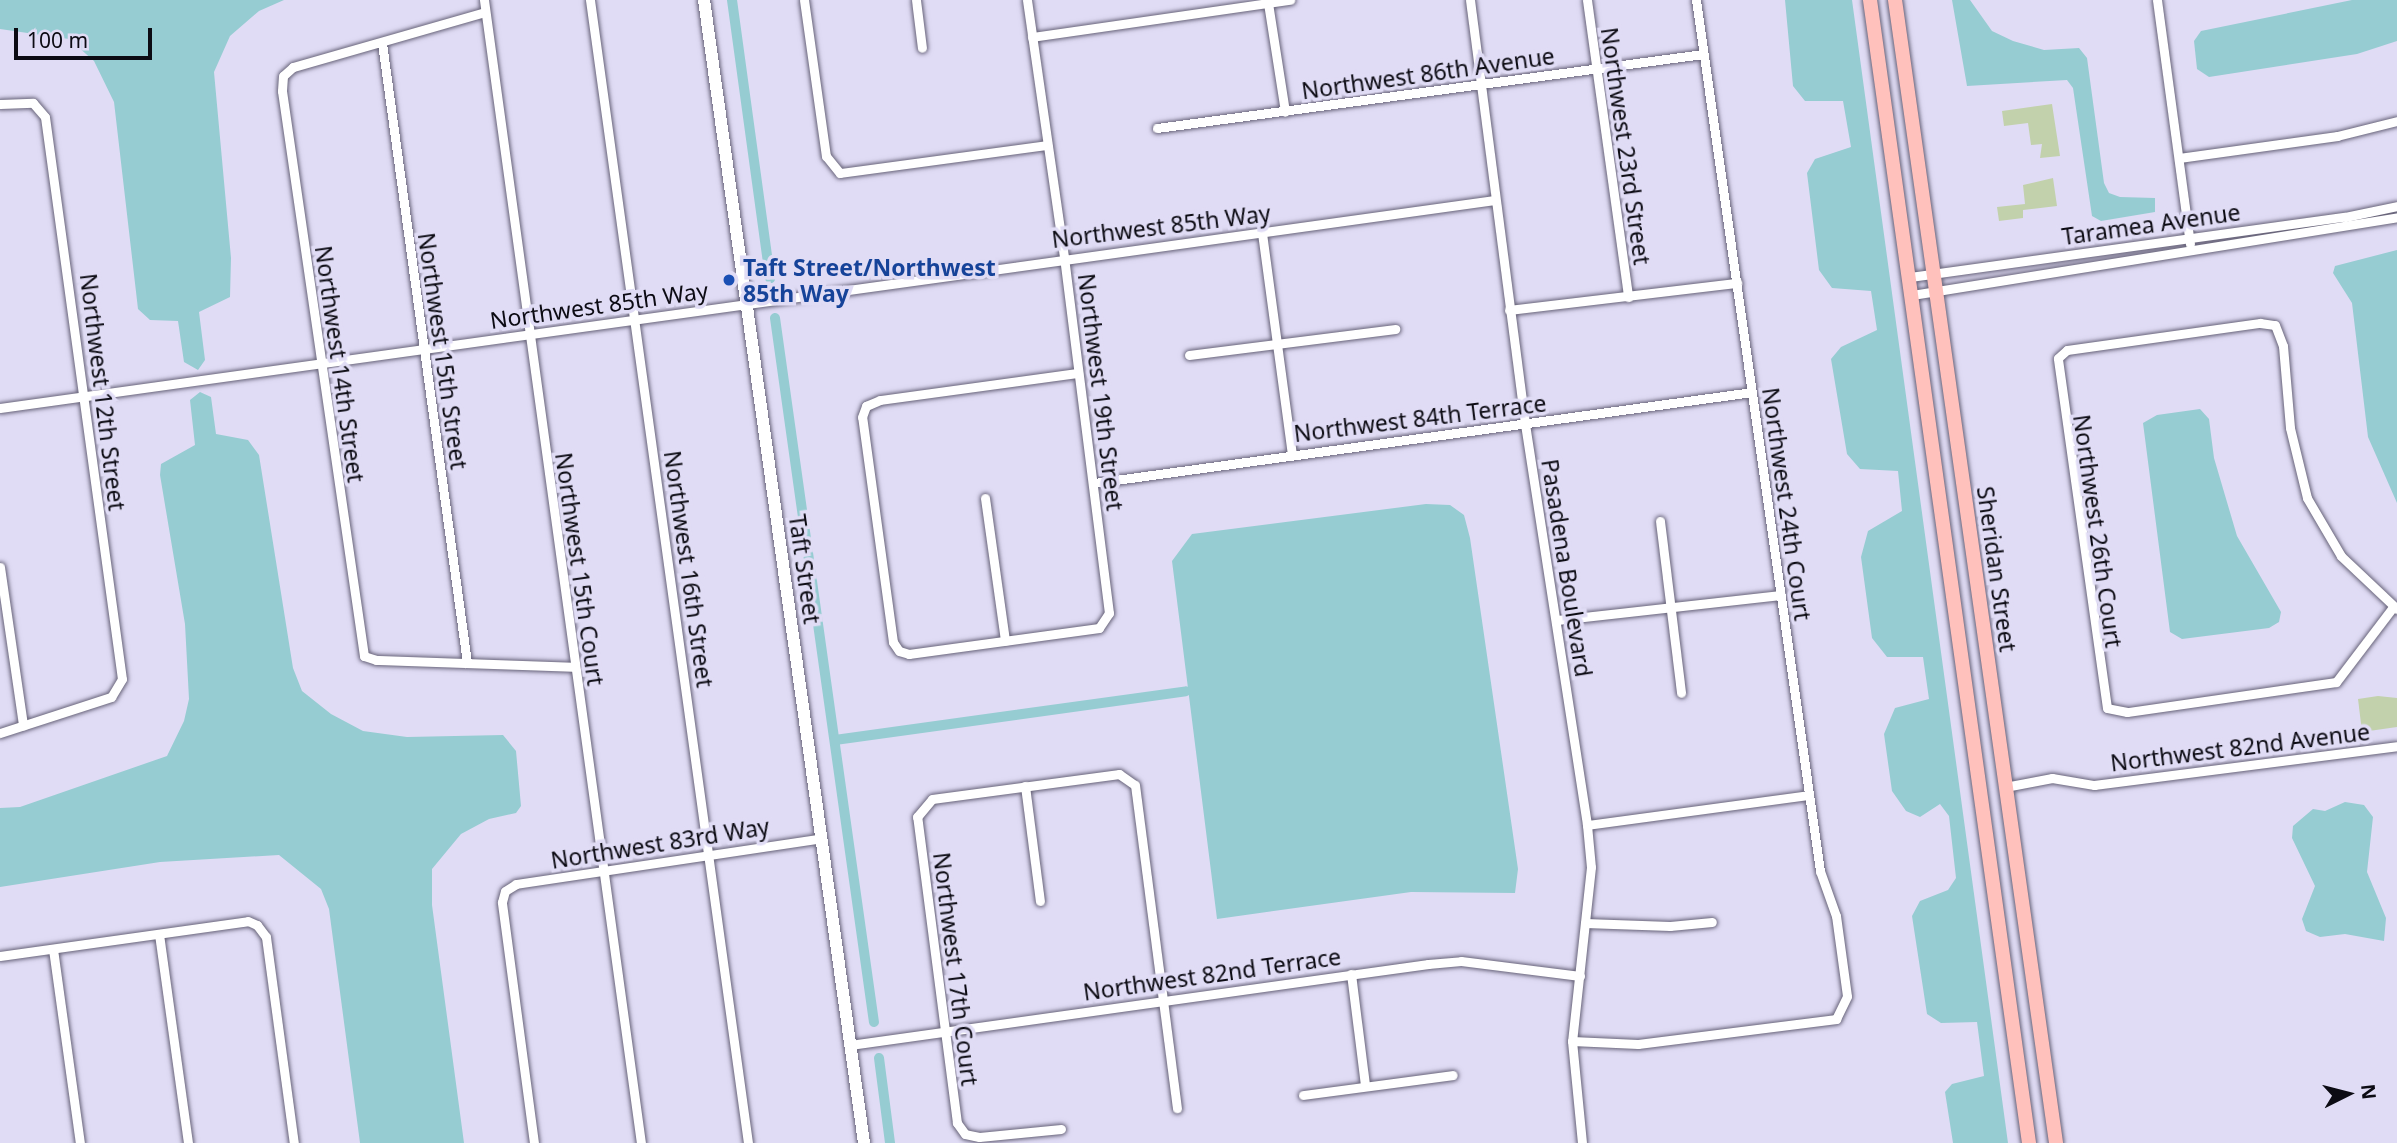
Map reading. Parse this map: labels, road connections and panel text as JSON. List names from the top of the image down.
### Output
{
  "streets": {
    "main road": ["Sheridan Street"],
    "street": [
      "Northwest 86th Avenue",
      "Northwest 23rd Street",
      "Taramea Avenue",
      "Northwest 85th Way",
      "Northwest 15th Street",
      "Northwest 14th Street",
      "Northwest 12th Street",
      "Northwest 19th Street",
      "Northwest 84th Terrace",
      "Northwest 24th Court",
      "Northwest 26th Court",
      "Pasadena Boulevard",
      "Northwest 15th Court",
      "Northwest 16th Street",
      "Taft Street",
      "Northwest 82nd Avenue",
      "Northwest 83rd Way",
      "Northwest 17th Court",
      "Northwest 82nd Terrace"
    ]
  },
  "crossings": [
    ["Northwest 86th Avenue", "Northwest 23rd Street"],
    ["Northwest 86th Avenue", "Northwest 24th Court"],
    ["Northwest 86th Avenue", "Pasadena Boulevard"],
    ["Taramea Avenue", "Sheridan Street"],
    ["Northwest 85th Way", "Northwest 15th Street"],
    ["Northwest 85th Way", "Northwest 14th Street"],
    ["Northwest 85th Way", "Northwest 12th Street"],
    ["Northwest 85th Way", "Northwest 19th Street"],
    ["Northwest 85th Way", "Pasadena Boulevard"],
    ["Northwest 85th Way", "Northwest 15th Court"],
    ["Northwest 85th Way", "Northwest 16th Street"],
    ["Northwest 85th Way", "Taft Street"],
    ["Northwest 15th Street", "Northwest 14th Street"],
    ["Northwest 19th Street", "Northwest 84th Terrace"],
    ["Northwest 84th Terrace", "Northwest 24th Court"],
    ["Northwest 84th Terrace", "Pasadena Boulevard"],
    ["Northwest 24th Court", "Pasadena Boulevard"],
    ["Pasadena Boulevard", "Northwest 82nd Terrace"],
    ["Northwest 15th Court", "Northwest 83rd Way"],
    ["Northwest 16th Street", "Northwest 83rd Way"],
    ["Taft Street", "Northwest 83rd Way"],
    ["Taft Street", "Northwest 82nd Terrace"],
    ["Sheridan Street", "Northwest 82nd Avenue"],
    ["Northwest 17th Court", "Northwest 82nd Terrace"]
  ],
  "places": ["Taft Street/Northwest 85th Way"],
  "scale_bar": "100 m",
  "north": "right"
}
